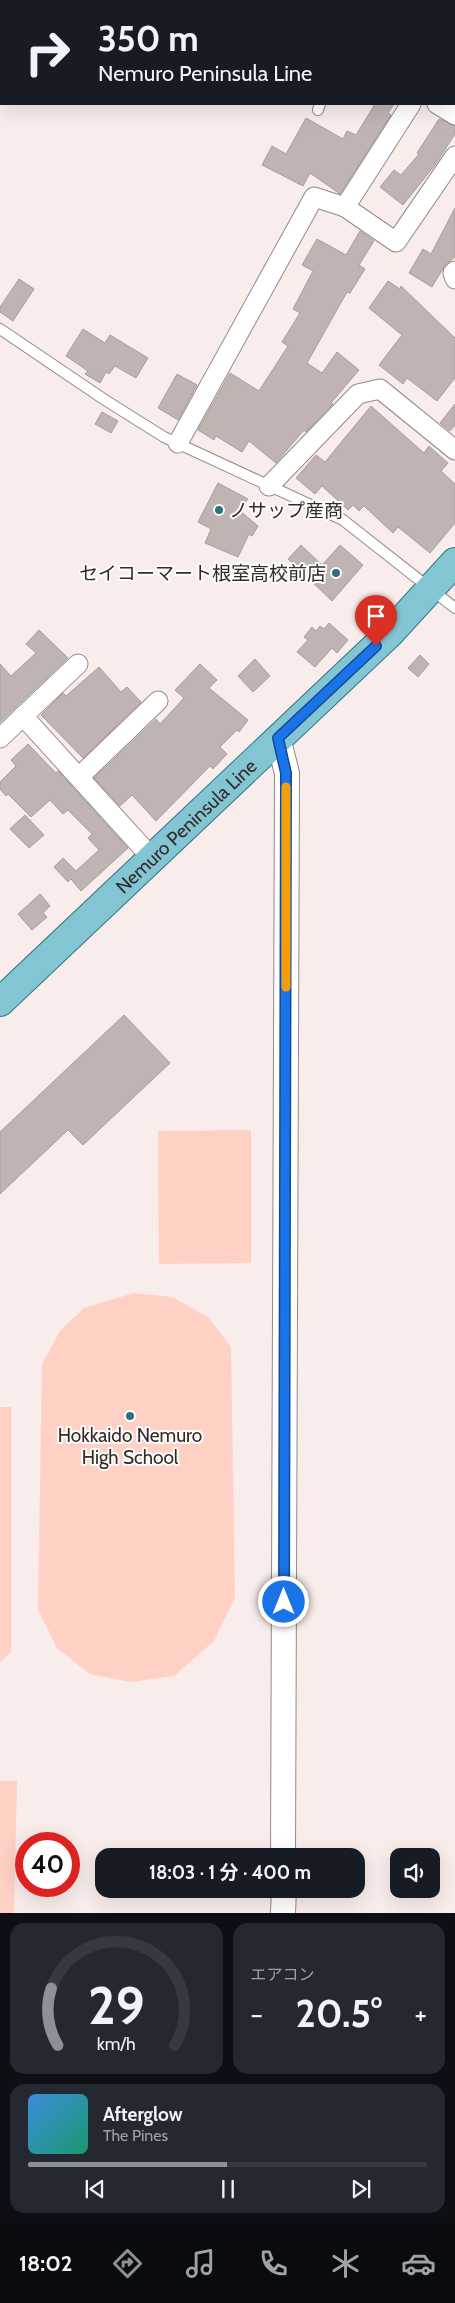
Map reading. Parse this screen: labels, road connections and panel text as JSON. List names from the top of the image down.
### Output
{
  "streets": {
    "main road": ["Nemuro Peninsula Line"]
  },
  "places": ["ノサップ産商", "セイコーマート根室高校前店", "Hokkaido Nemuro High School"],
  "page": {
    "turn": ["350 m", "Nemuro Peninsula Line"],
    "limit": "40",
    "trip": "18:03 · 1 分 · 400 m",
    "tile": "エアコン",
    "heat": ["−", "20.5°", "+"],
    "song": ["Afterglow", "The Pines"],
    "tabs": "18:02",
    "gauge": ["29", "km/h"]
  }
}
